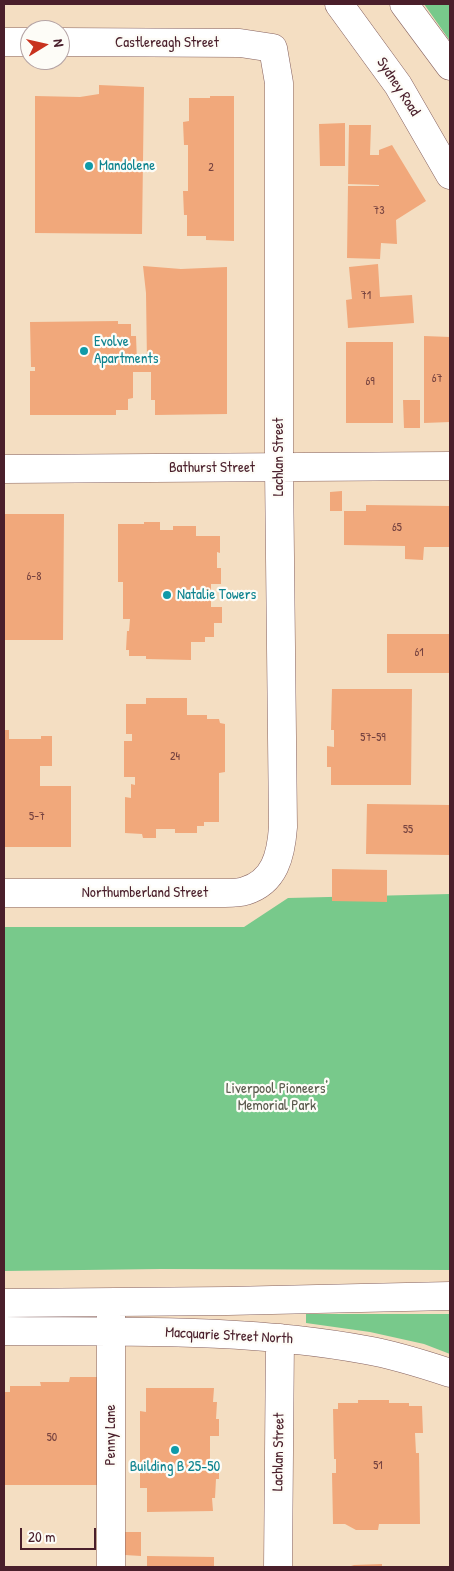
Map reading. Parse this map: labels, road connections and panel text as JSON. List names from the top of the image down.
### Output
{
  "streets": {
    "main road": [
      "Castlereagh Street",
      "Sydney Road",
      "Lachlan Street",
      "Bathurst Street",
      "Northumberland Street",
      "Macquarie Street North",
      "Penny Lane"
    ]
  },
  "crossings": [
    ["Castlereagh Street", "Lachlan Street"],
    ["Lachlan Street", "Bathurst Street"],
    ["Lachlan Street", "Northumberland Street"],
    ["Lachlan Street", "Macquarie Street North"],
    ["Macquarie Street North", "Penny Lane"]
  ],
  "parks": ["Liverpool Pioneers' Memorial Park"],
  "places": [
    "Mandolene",
    "Evolve Apartments",
    "Natalie Towers",
    "Building B 25-50"
  ],
  "house_numbers": [
    "2",
    "73",
    "71",
    "67",
    "69",
    "65",
    "6-8",
    "61",
    "57-59",
    "24",
    "5-7",
    "55",
    "50",
    "51"
  ],
  "scale_bar": "20 m",
  "north": "right"
}
